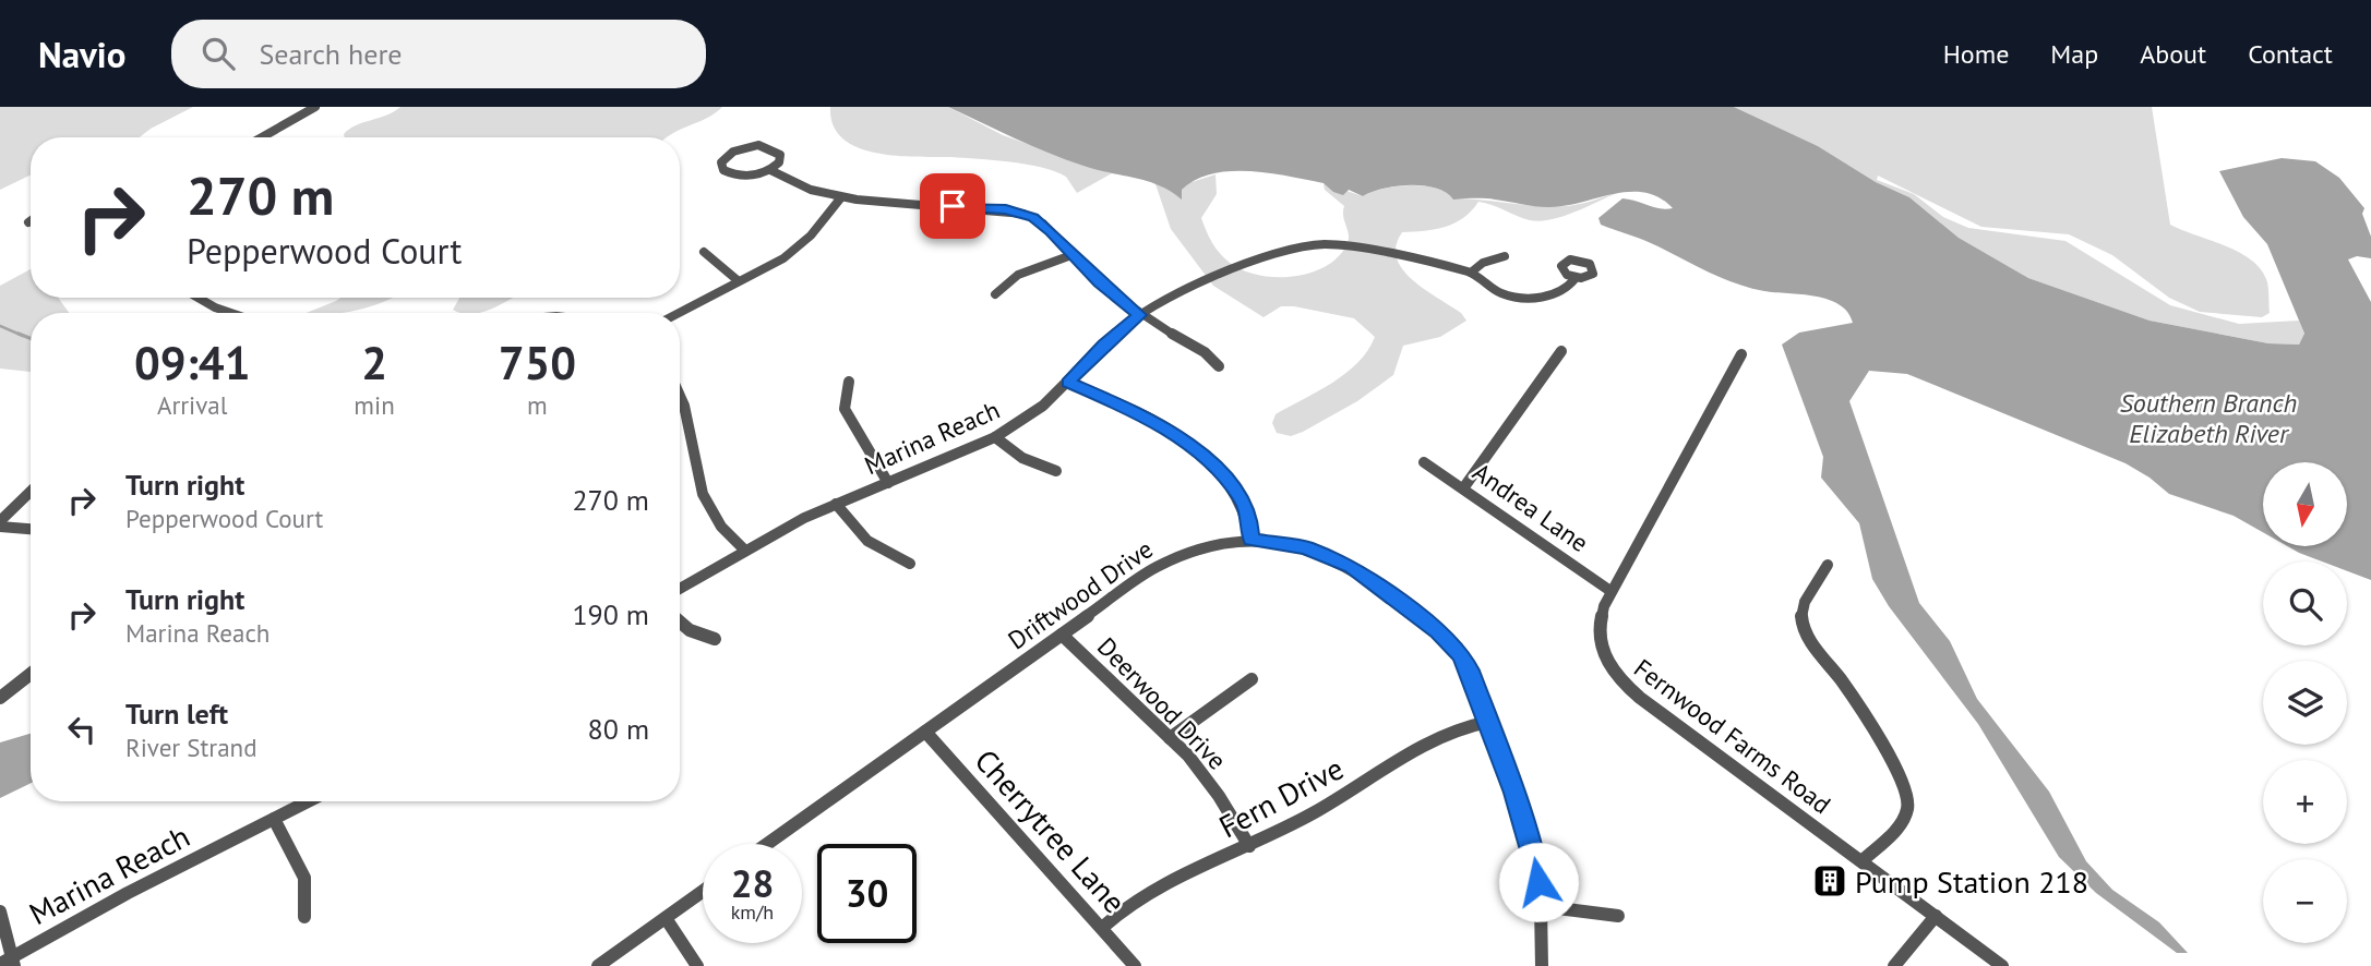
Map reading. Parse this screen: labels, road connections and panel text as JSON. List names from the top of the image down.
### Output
{
  "streets": {
    "street": [
      "Marina Reach",
      "Andrea Lane",
      "Driftwood Drive",
      "Deerwood Drive",
      "Fernwood Farms Road",
      "Fern Drive",
      "Cherrytree Lane"
    ]
  },
  "crossings": [
    ["Andrea Lane", "Fernwood Farms Road"],
    ["Driftwood Drive", "Deerwood Drive"],
    ["Driftwood Drive", "Fern Drive"],
    ["Driftwood Drive", "Cherrytree Lane"],
    ["Deerwood Drive", "Fern Drive"],
    ["Fern Drive", "Cherrytree Lane"]
  ],
  "water": ["Southern Branch Elizabeth River"],
  "places": {
    "building": ["Pump Station 218"]
  },
  "north": "bottom",
  "page": {
    "header": "Navio",
    "search": "Search here",
    "nav": [
      "Home",
      "Map",
      "About",
      "Contact"
    ],
    "turn": ["270 m", "Pepperwood Court"],
    "eta": [
      "09:41",
      "Arrival",
      "2",
      "min",
      "750",
      "m"
    ],
    "list": [
      {
        "name": "Turn right",
        "note": "Pepperwood Court",
        "value": "270 m"
      },
      {
        "name": "Turn right",
        "note": "Marina Reach",
        "value": "190 m"
      },
      {
        "name": "Turn left",
        "note": "River Strand",
        "value": "80 m"
      }
    ],
    "map_buttons": ["+", "−"],
    "speed": "28 km/h",
    "limit": "30"
  }
}
